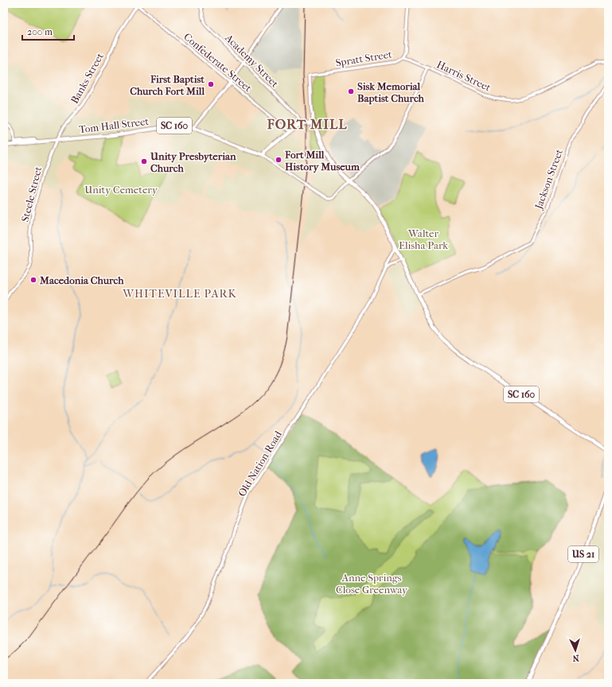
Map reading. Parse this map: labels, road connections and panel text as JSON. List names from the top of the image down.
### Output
{
  "streets": {
    "main road": ["Tom Hall Street", "SC 160", "US 21"],
    "street": [
      "Spratt Street",
      "Academy Street",
      "Confederate Street",
      "Harris Street",
      "Banks Street",
      "Jackson Street",
      "Steele Street",
      "Old Nation Road"
    ]
  },
  "crossings": [
    ["Spratt Street", "Harris Street"],
    ["Confederate Street", "Banks Street"],
    ["Banks Street", "Tom Hall Street"],
    ["Banks Street", "Steele Street"],
    ["Tom Hall Street", "Steele Street"],
    ["SC 160", "Jackson Street"]
  ],
  "districts": ["FORT MILL", "WHITEVILLE PARK"],
  "parks": ["Unity Cemetery", "Walter Elisha Park", "Anne Springs Close Greenway"],
  "places": [
    "First Baptist Church Fort Mill",
    "Sisk Memorial Baptist Church",
    "Fort Mill History Museum",
    "Unity Presbyterian Church",
    "Macedonia Church"
  ],
  "scale_bar": "200 m",
  "north": "bottom"
}
